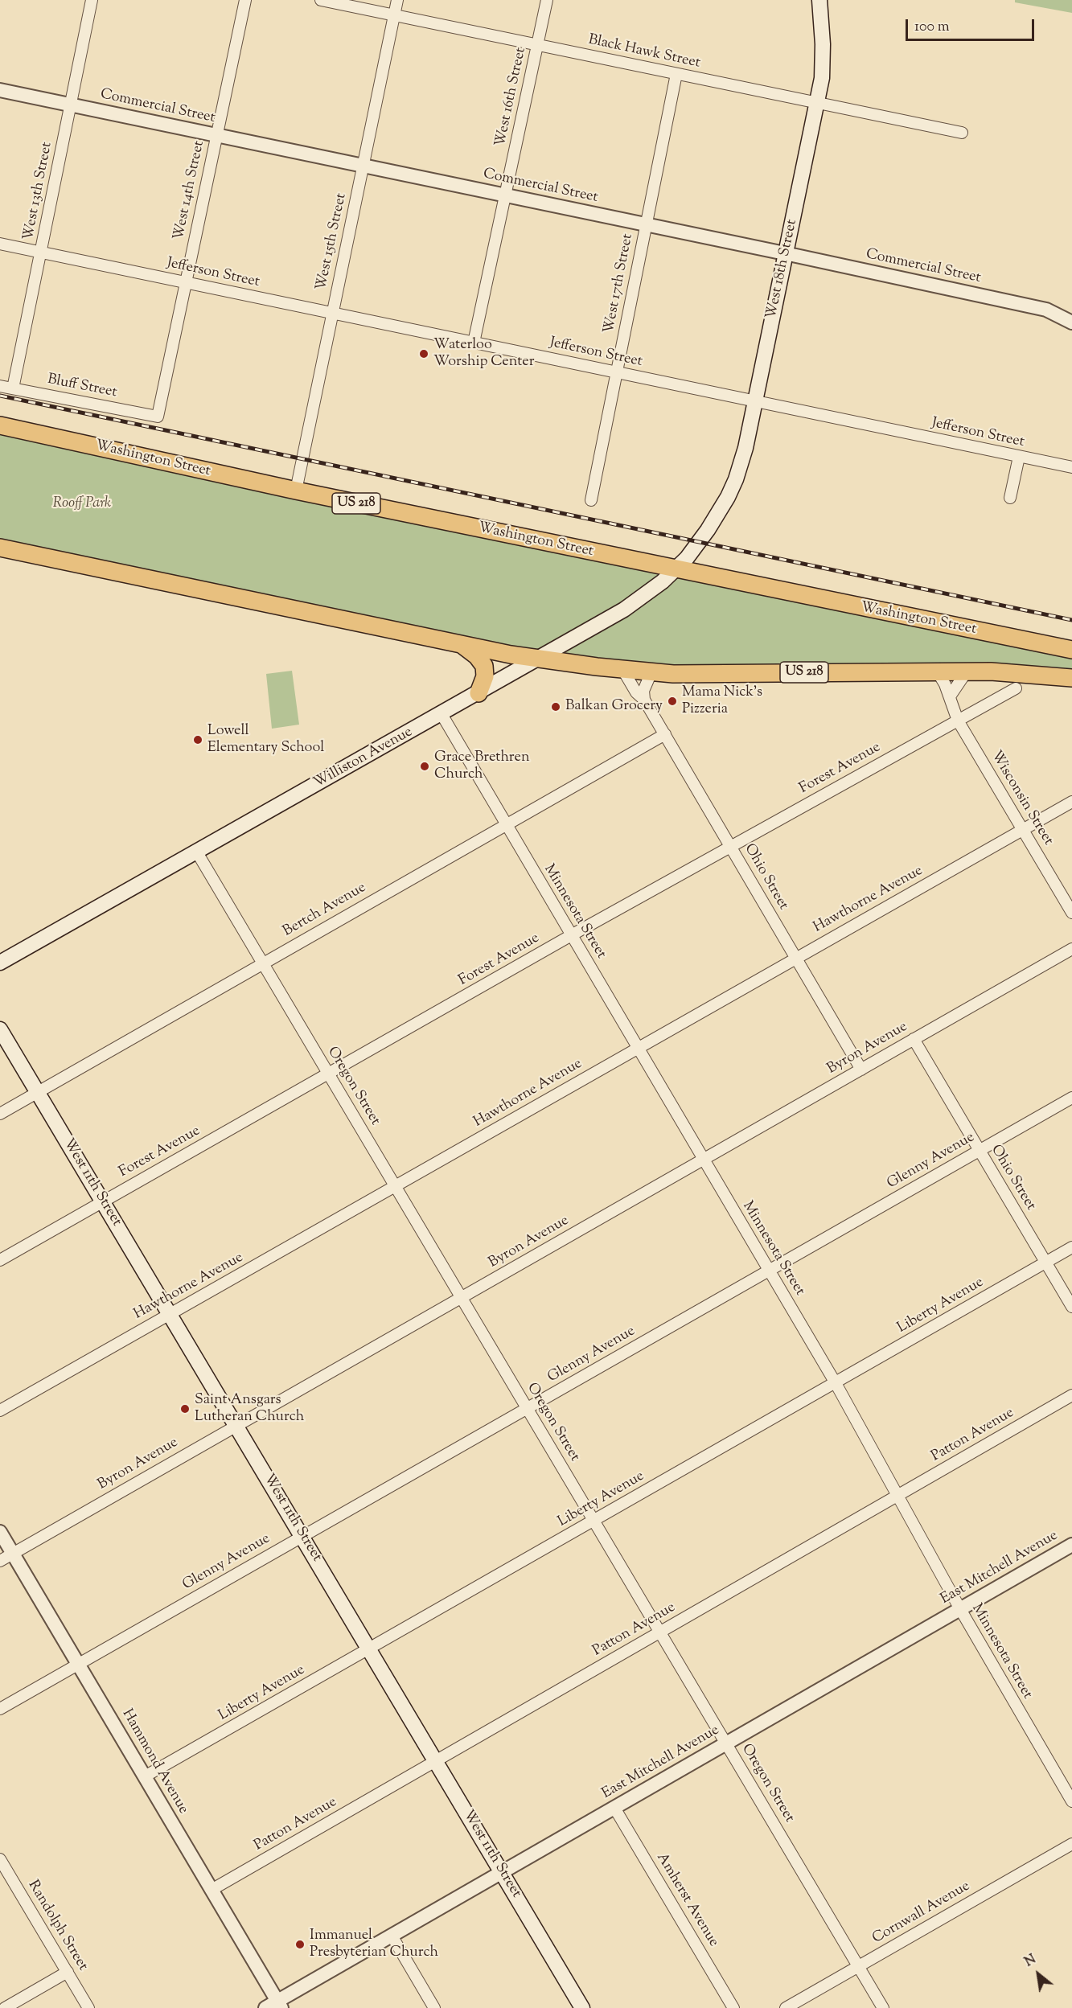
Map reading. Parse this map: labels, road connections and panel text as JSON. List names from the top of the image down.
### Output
{
  "streets": {
    "highway": ["Washington Street", "US 218"],
    "main road": ["West 18th Street", "Williston Avenue", "West 11th Street"],
    "street": [
      "Black Hawk Street",
      "West 16th Street",
      "Commercial Street",
      "West 14th Street",
      "West 13th Street",
      "West 15th Street",
      "Jefferson Street",
      "West 17th Street",
      "Bluff Street",
      "Forest Avenue",
      "Wisconsin Street",
      "Ohio Street",
      "Hawthorne Avenue",
      "Bertch Avenue",
      "Minnesota Street",
      "Byron Avenue",
      "Oregon Street",
      "Glenny Avenue",
      "Liberty Avenue",
      "Patton Avenue",
      "East Mitchell Avenue",
      "Hammond Avenue",
      "Amherst Avenue",
      "Cornwall Avenue",
      "Randolph Street"
    ]
  },
  "crossings": [
    ["Black Hawk Street", "West 16th Street"],
    ["Black Hawk Street", "West 15th Street"],
    ["Black Hawk Street", "West 18th Street"],
    ["Black Hawk Street", "West 17th Street"],
    ["West 16th Street", "Commercial Street"],
    ["West 16th Street", "Jefferson Street"],
    ["Commercial Street", "West 14th Street"],
    ["Commercial Street", "West 13th Street"],
    ["Commercial Street", "West 15th Street"],
    ["Commercial Street", "West 18th Street"],
    ["Commercial Street", "West 17th Street"],
    ["West 14th Street", "Jefferson Street"],
    ["West 14th Street", "Bluff Street"],
    ["West 13th Street", "Jefferson Street"],
    ["West 13th Street", "Bluff Street"],
    ["West 15th Street", "Jefferson Street"],
    ["West 15th Street", "Washington Street"],
    ["West 18th Street", "Jefferson Street"],
    ["West 18th Street", "Williston Avenue"],
    ["Jefferson Street", "West 17th Street"],
    ["Washington Street", "Williston Avenue"],
    ["US 218", "Williston Avenue"],
    ["US 218", "Wisconsin Street"],
    ["US 218", "Ohio Street"],
    ["Williston Avenue", "Minnesota Street"],
    ["Williston Avenue", "Oregon Street"],
    ["Forest Avenue", "Wisconsin Street"],
    ["Forest Avenue", "Ohio Street"],
    ["Forest Avenue", "Minnesota Street"],
    ["Forest Avenue", "Oregon Street"],
    ["Forest Avenue", "West 11th Street"],
    ["Wisconsin Street", "Hawthorne Avenue"],
    ["Ohio Street", "Hawthorne Avenue"],
    ["Ohio Street", "Bertch Avenue"],
    ["Ohio Street", "Byron Avenue"],
    ["Ohio Street", "Glenny Avenue"],
    ["Ohio Street", "Liberty Avenue"],
    ["Hawthorne Avenue", "Minnesota Street"],
    ["Hawthorne Avenue", "Oregon Street"],
    ["Hawthorne Avenue", "West 11th Street"],
    ["Bertch Avenue", "Minnesota Street"],
    ["Bertch Avenue", "Oregon Street"],
    ["Bertch Avenue", "West 11th Street"],
    ["Minnesota Street", "Byron Avenue"],
    ["Minnesota Street", "Glenny Avenue"],
    ["Minnesota Street", "Liberty Avenue"],
    ["Minnesota Street", "Patton Avenue"],
    ["Minnesota Street", "East Mitchell Avenue"],
    ["Byron Avenue", "Oregon Street"],
    ["Byron Avenue", "West 11th Street"],
    ["Byron Avenue", "Hammond Avenue"],
    ["Oregon Street", "Glenny Avenue"],
    ["Oregon Street", "Liberty Avenue"],
    ["Oregon Street", "Patton Avenue"],
    ["Oregon Street", "East Mitchell Avenue"],
    ["Oregon Street", "Cornwall Avenue"],
    ["Glenny Avenue", "West 11th Street"],
    ["Glenny Avenue", "Hammond Avenue"],
    ["West 11th Street", "Liberty Avenue"],
    ["West 11th Street", "Patton Avenue"],
    ["West 11th Street", "East Mitchell Avenue"],
    ["Liberty Avenue", "Hammond Avenue"],
    ["Patton Avenue", "Hammond Avenue"],
    ["East Mitchell Avenue", "Hammond Avenue"],
    ["East Mitchell Avenue", "Amherst Avenue"]
  ],
  "parks": ["Rooff Park"],
  "places": [
    "Waterloo Worship Center",
    "Mama Nick's Pizzeria",
    "Balkan Grocery",
    "Lowell Elementary School",
    "Grace Brethren Church",
    "Saint Ansgars Lutheran Church",
    "Immanuel Presbyterian Church"
  ],
  "scale_bar": "100 m",
  "north": "top left"
}
